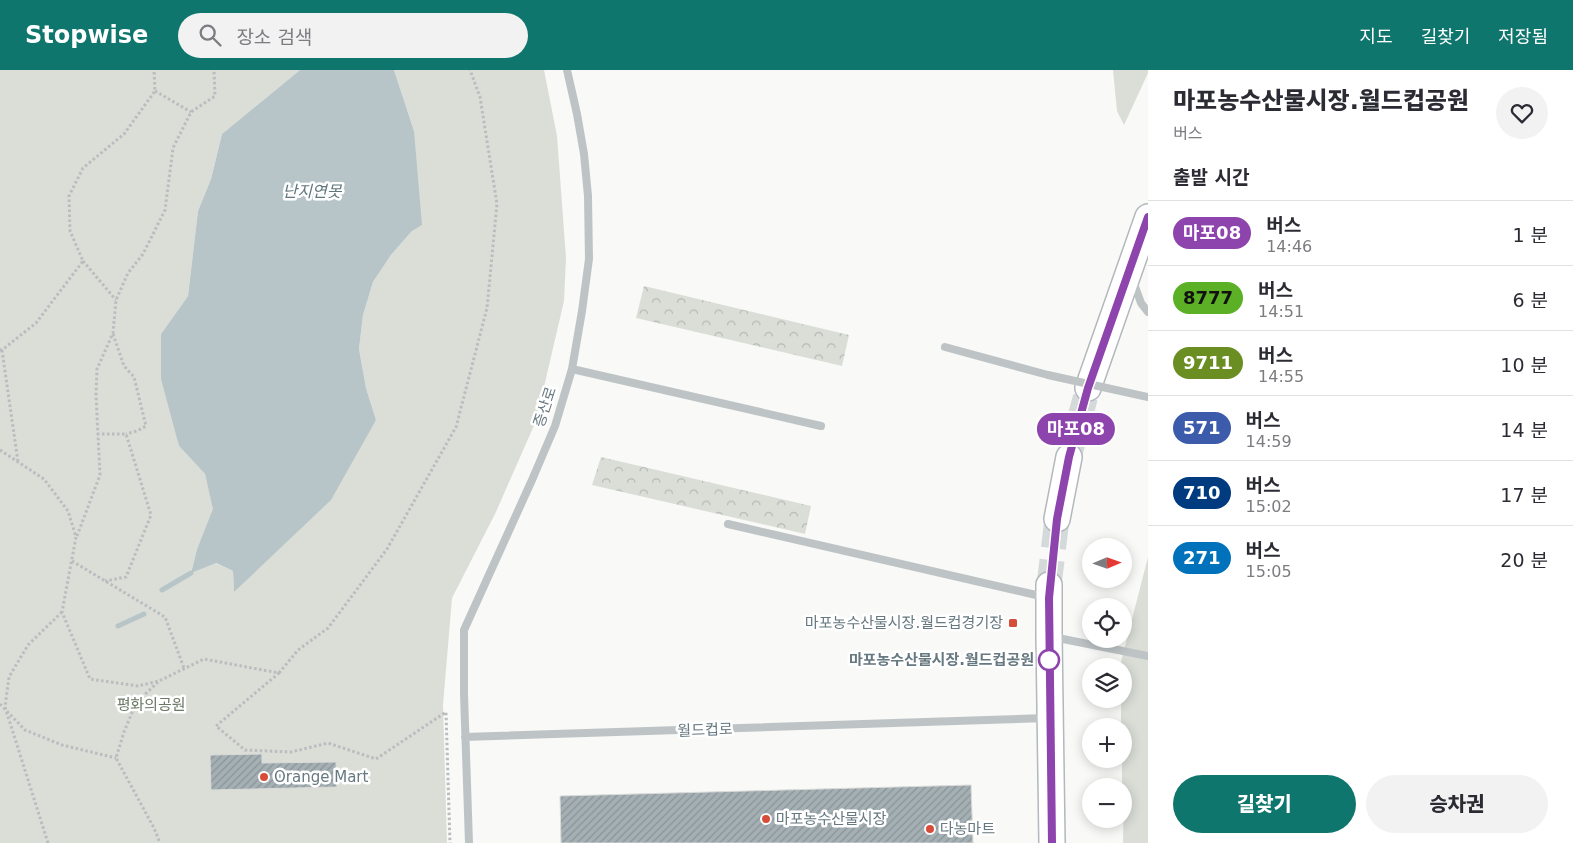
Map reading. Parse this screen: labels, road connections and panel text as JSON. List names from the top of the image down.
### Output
{
  "streets": {
    "lane": ["증산로", "월드컵로"]
  },
  "crossings": [
    ["증산로", "월드컵로"]
  ],
  "water": ["난지연못"],
  "parks": ["평화의공원"],
  "places": {
    "transit": ["마포농수산물시장.월드컵경기장"],
    "other": [
      "마포농수산물시장.월드컵공원",
      "Orange Mart",
      "마포농수산물시장",
      "다농마트"
    ]
  },
  "lines": ["bus line 마포08"],
  "north": "right",
  "page": {
    "header": "Stopwise",
    "search": "장소 검색",
    "nav": ["지도", "길찾기", "저장됨"],
    "on_map": "마포08",
    "heading": [
      ["마포농수산물시장.월드컵공원", "버스"],
      "출발 시간"
    ],
    "list": [
      {
        "mark": "마포08",
        "name": "버스",
        "note": "14:46",
        "value": "1 분"
      },
      {
        "mark": "8777",
        "name": "버스",
        "note": "14:51",
        "value": "6 분"
      },
      {
        "mark": "9711",
        "name": "버스",
        "note": "14:55",
        "value": "10 분"
      },
      {
        "mark": "571",
        "name": "버스",
        "note": "14:59",
        "value": "14 분"
      },
      {
        "mark": "710",
        "name": "버스",
        "note": "15:02",
        "value": "17 분"
      },
      {
        "mark": "271",
        "name": "버스",
        "note": "15:05",
        "value": "20 분"
      }
    ],
    "map_buttons": ["+", "−"],
    "buttons": ["길찾기", "승차권"]
  }
}
